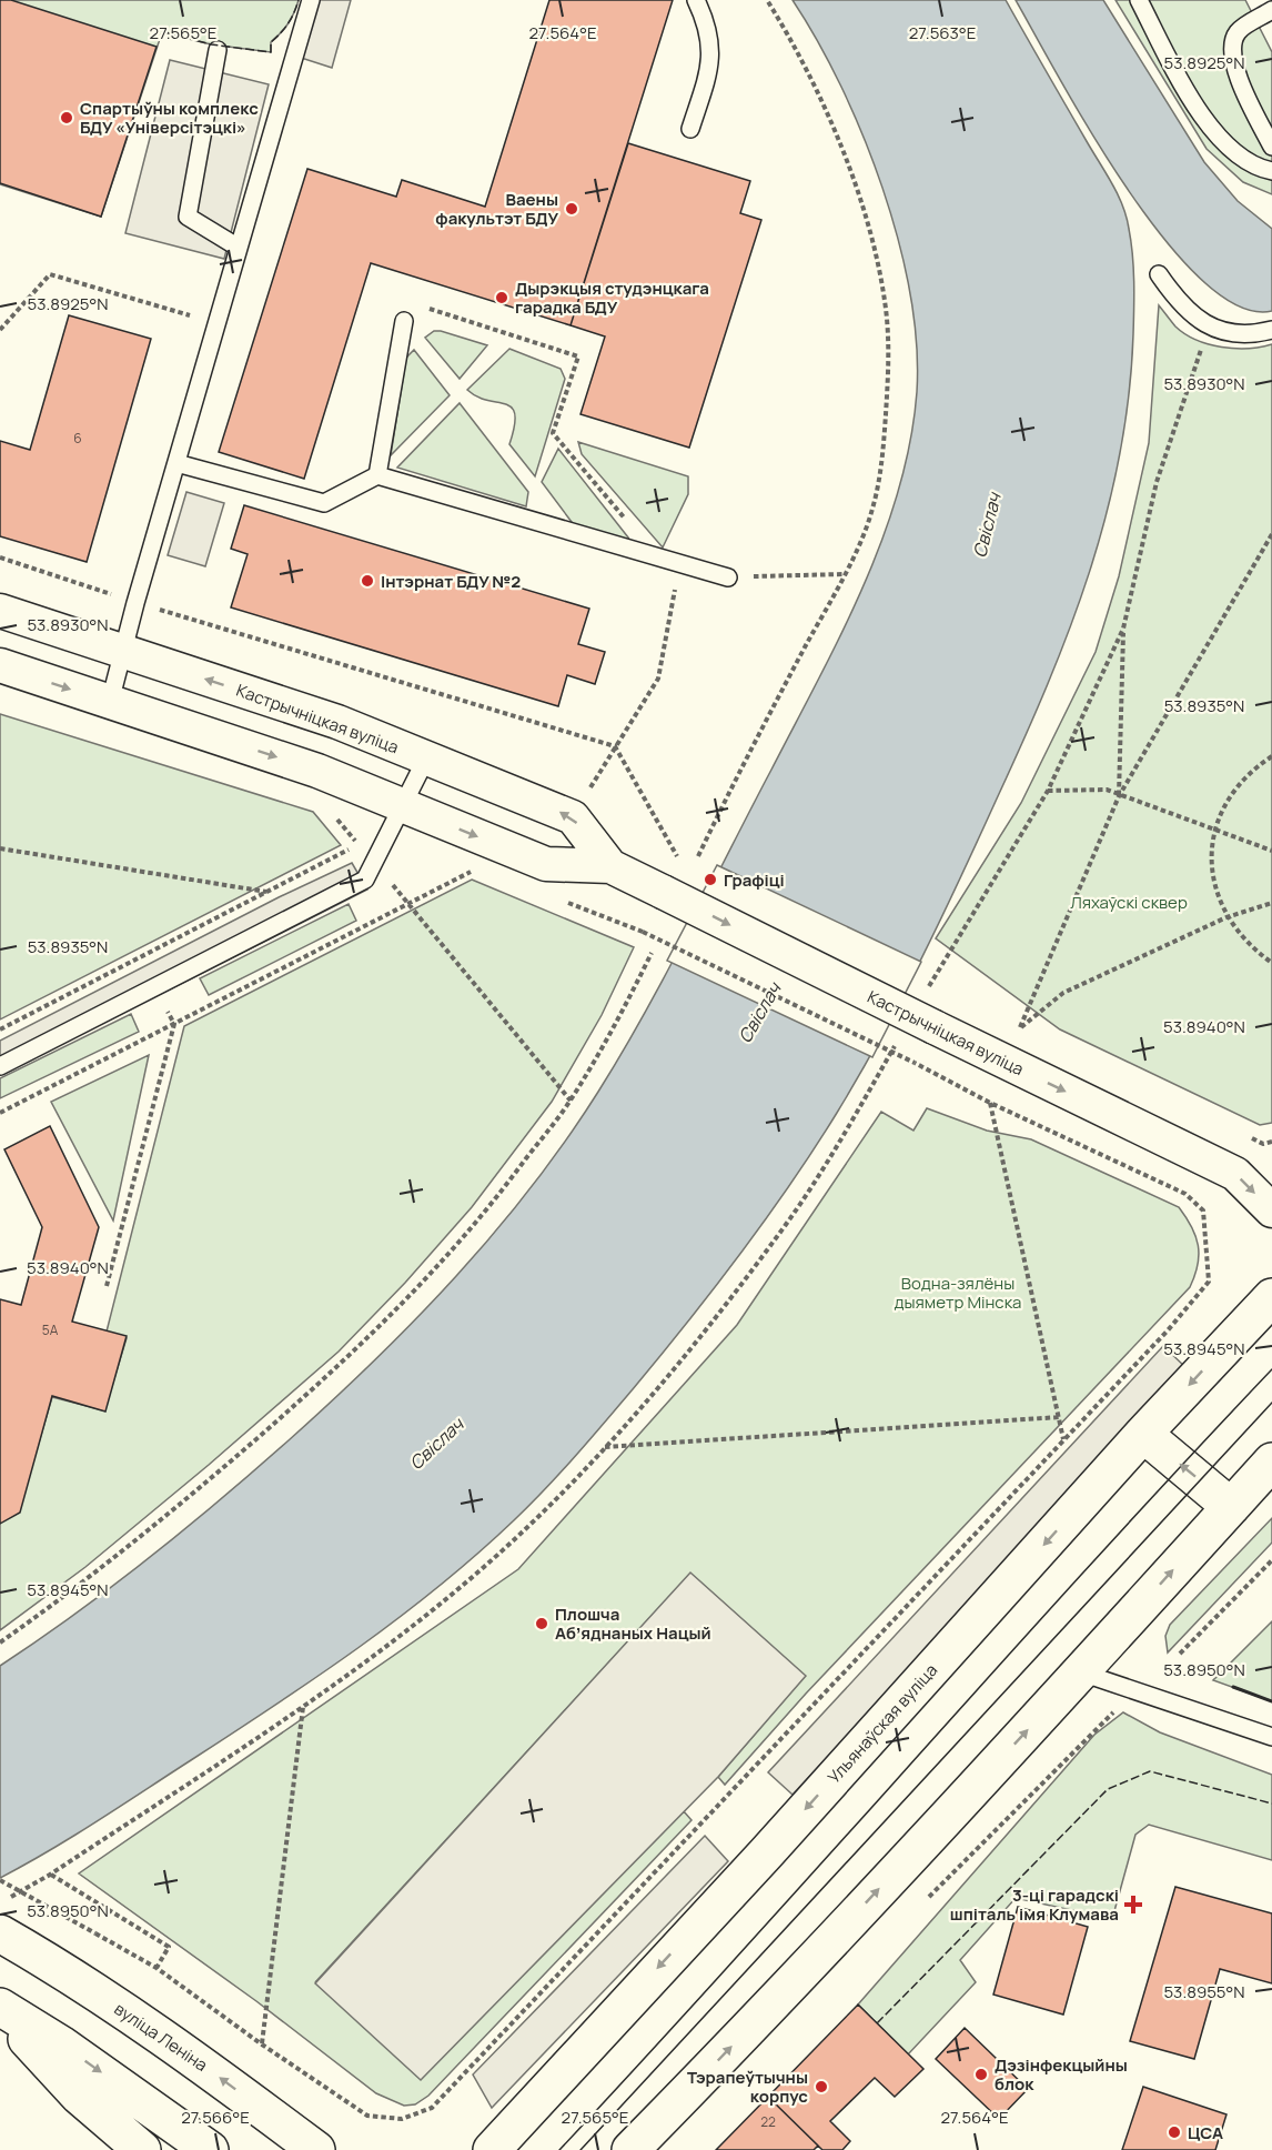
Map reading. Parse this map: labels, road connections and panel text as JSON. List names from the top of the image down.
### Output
{
  "streets": {
    "main road": ["Ульянаўская вуліца", "вуліца Леніна"],
    "street": ["Кастрычніцкая вуліца"]
  },
  "water": ["Свіслач"],
  "parks": ["Ляхаўскі сквер", "Водна-зялёны дыяметр Мінска"],
  "places": {
    "other": [
      "Спартыўны комплекс БДУ «Універсітэцкі»",
      "Ваены факультэт БДУ",
      "Дырэкцыя студэнцкага гарадка БДУ",
      "Інтэрнат БДУ №2",
      "Графіці",
      "Плошча Абʼяднаных Нацый",
      "Дэзінфекцыйны блок",
      "Тэрапеўтычны корпус",
      "ЦСА"
    ],
    "health": ["3-ці гарадскі шпіталь імя Клумава"]
  },
  "house_numbers": ["6", "5А", "22"],
  "coordinates": [
    "27.565°E",
    "27.564°E",
    "27.563°E",
    "53.8925°N",
    "53.8930°N",
    "53.8935°N",
    "53.8940°N",
    "53.8945°N",
    "53.8950°N",
    "53.8955°N",
    "27.566°E"
  ]
}
